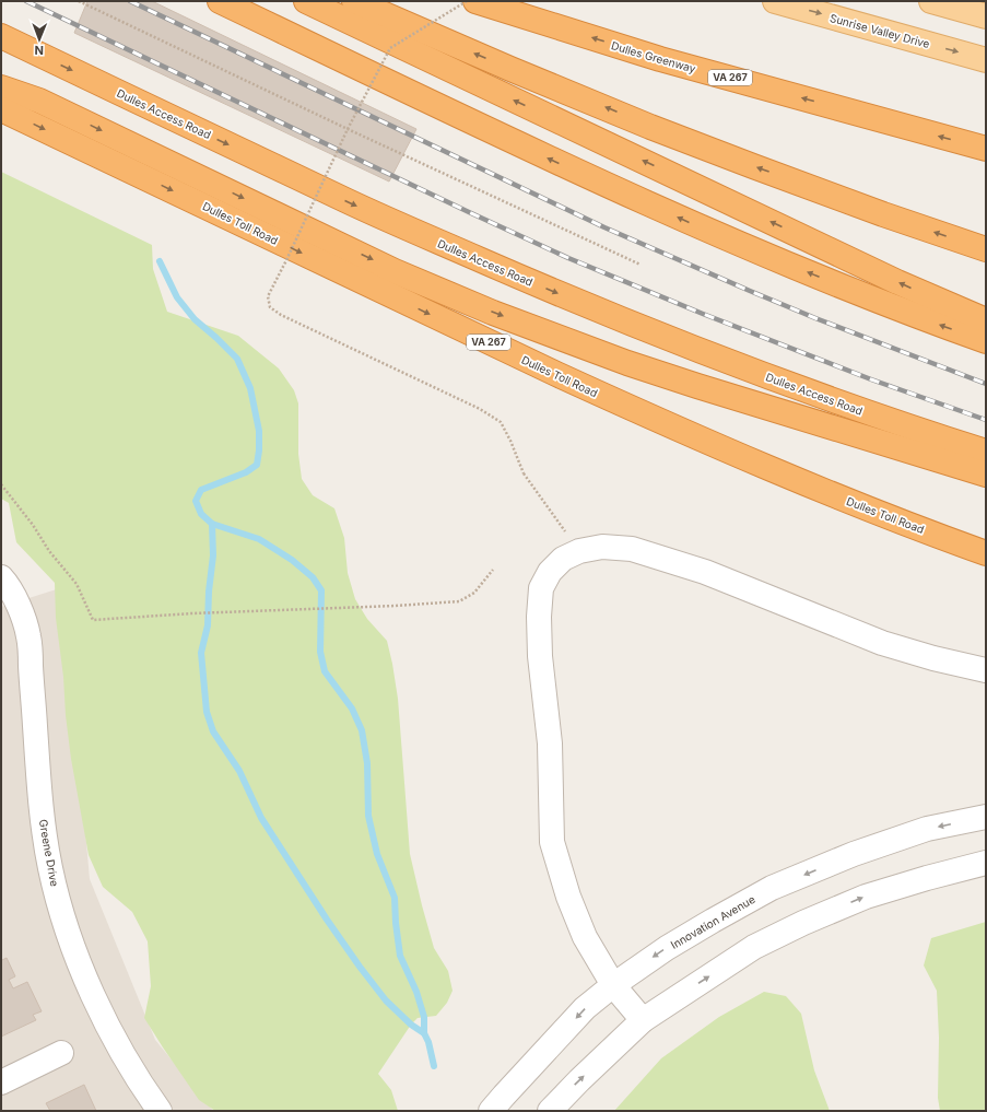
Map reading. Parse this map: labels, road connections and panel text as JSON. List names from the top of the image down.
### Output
{
  "streets": {
    "highway": [
      "Dulles Greenway",
      "VA 267",
      "Dulles Access Road",
      "Dulles Toll Road"
    ],
    "main road": ["Sunrise Valley Drive"],
    "street": ["Greene Drive", "Innovation Avenue"]
  },
  "one_way": ["Sunrise Valley Drive"],
  "north": "bottom"
}
